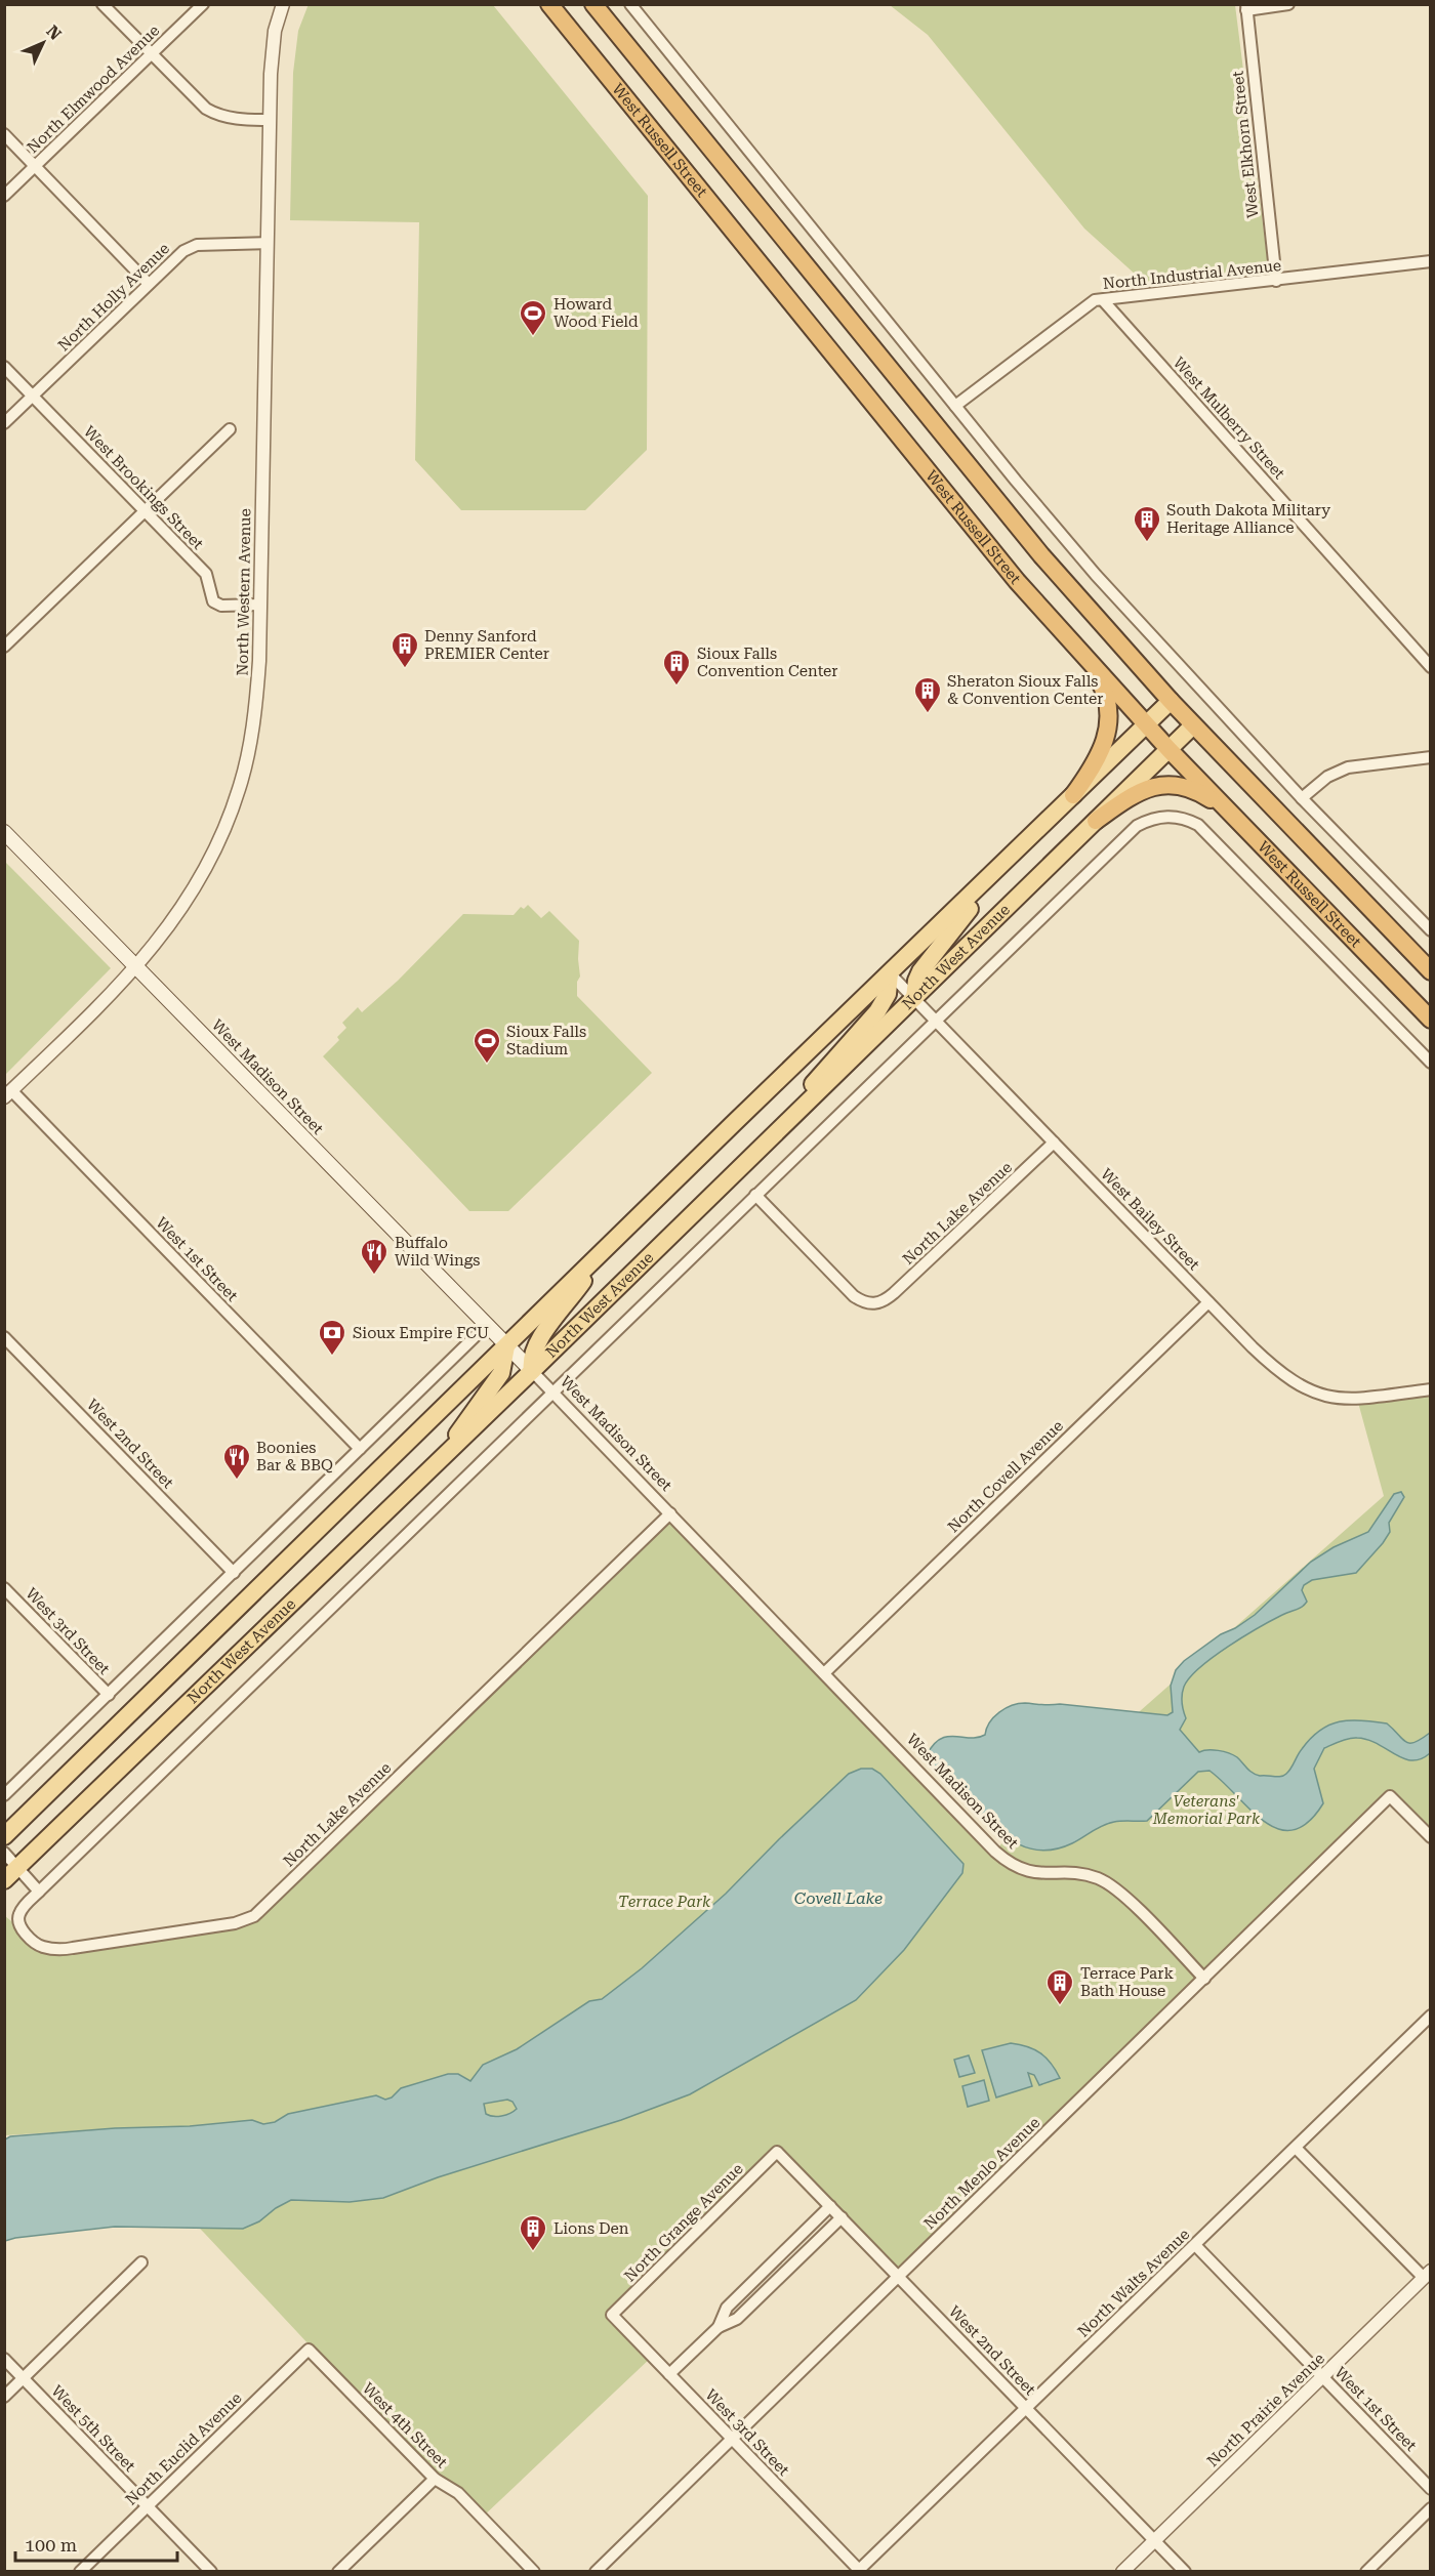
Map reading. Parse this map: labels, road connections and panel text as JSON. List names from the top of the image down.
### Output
{
  "streets": {
    "highway": ["West Russell Street"],
    "main road": ["North West Avenue", "West Madison Street"],
    "street": [
      "North Elmwood Avenue",
      "West Elkhorn Street",
      "North Industrial Avenue",
      "North Holly Avenue",
      "West Mulberry Street",
      "West Brookings Street",
      "North Western Avenue",
      "North Lake Avenue",
      "West Bailey Street",
      "West 1st Street",
      "West 2nd Street",
      "North Covell Avenue",
      "West 3rd Street",
      "North Menlo Avenue",
      "North Grange Avenue",
      "North Walts Avenue",
      "North Prairie Avenue",
      "West 4th Street",
      "West 5th Street",
      "North Euclid Avenue"
    ]
  },
  "crossings": [
    ["West Russell Street", "North West Avenue"],
    ["West Elkhorn Street", "North Industrial Avenue"],
    ["North Industrial Avenue", "West Mulberry Street"],
    ["North Holly Avenue", "West Brookings Street"],
    ["North Holly Avenue", "North Western Avenue"],
    ["West Brookings Street", "North Western Avenue"],
    ["North Western Avenue", "West Madison Street"],
    ["North Western Avenue", "West 1st Street"],
    ["North West Avenue", "West Madison Street"],
    ["North West Avenue", "North Lake Avenue"],
    ["North West Avenue", "West Bailey Street"],
    ["West Madison Street", "North Lake Avenue"],
    ["West Madison Street", "North Covell Avenue"],
    ["West Madison Street", "North Menlo Avenue"],
    ["North Lake Avenue", "West Bailey Street"],
    ["West Bailey Street", "North Covell Avenue"],
    ["West 1st Street", "North Walts Avenue"],
    ["West 1st Street", "North Prairie Avenue"],
    ["West 2nd Street", "North Menlo Avenue"],
    ["West 2nd Street", "North Grange Avenue"],
    ["West 2nd Street", "North Walts Avenue"],
    ["West 2nd Street", "North Prairie Avenue"],
    ["West 3rd Street", "North Menlo Avenue"],
    ["West 3rd Street", "North Grange Avenue"],
    ["West 3rd Street", "North Walts Avenue"],
    ["West 4th Street", "North Euclid Avenue"],
    ["West 5th Street", "North Euclid Avenue"]
  ],
  "water": ["Covell Lake"],
  "parks": ["Veterans' Memorial Park", "Terrace Park"],
  "places": {
    "sports": ["Howard Wood Field", "Sioux Falls Stadium"],
    "building": [
      "South Dakota Military Heritage Alliance",
      "Denny Sanford PREMIER Center",
      "Sioux Falls Convention Center",
      "Sheraton Sioux Falls & Convention Center",
      "Terrace Park Bath House",
      "Lions Den"
    ],
    "restaurant": ["Buffalo Wild Wings", "Boonies Bar & BBQ"],
    "bank": ["Sioux Empire FCU"]
  },
  "scale_bar": "100 m",
  "north": "top right"
}
